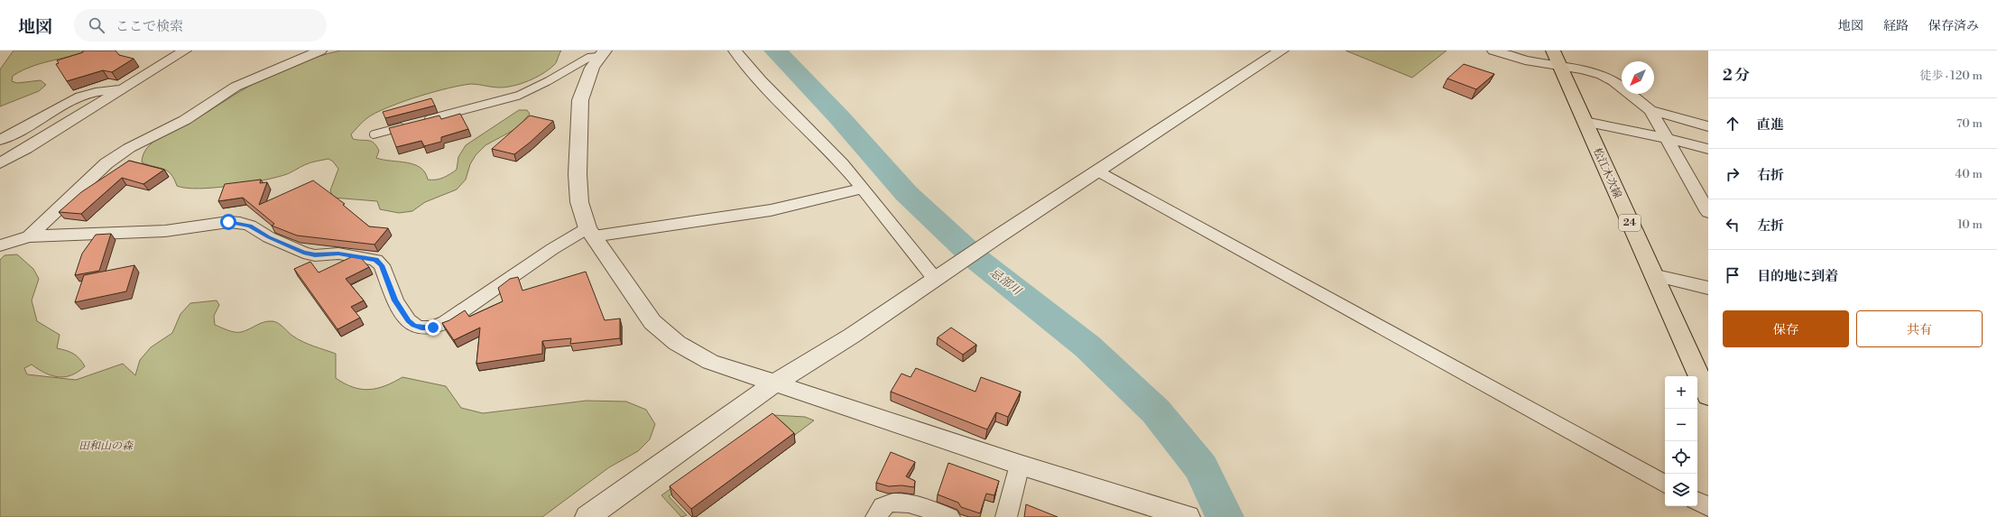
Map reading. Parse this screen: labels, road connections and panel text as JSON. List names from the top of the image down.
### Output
{
  "streets": {
    "main road": ["松江木次線", "24"]
  },
  "water": ["忌部川"],
  "parks": ["田和山の森"],
  "north": "bottom left",
  "page": {
    "header": "地図",
    "search": "ここで検索",
    "nav": ["地図", "経路", "保存済み"],
    "heading": ["2 分", "徒歩 · 120 m"],
    "list": [
      ["直進", "70 m"],
      ["右折", "40 m"],
      ["左折", "10 m"],
      "目的地に到着"
    ],
    "buttons": ["保存", "共有"],
    "map_buttons": ["+", "−"]
  }
}
